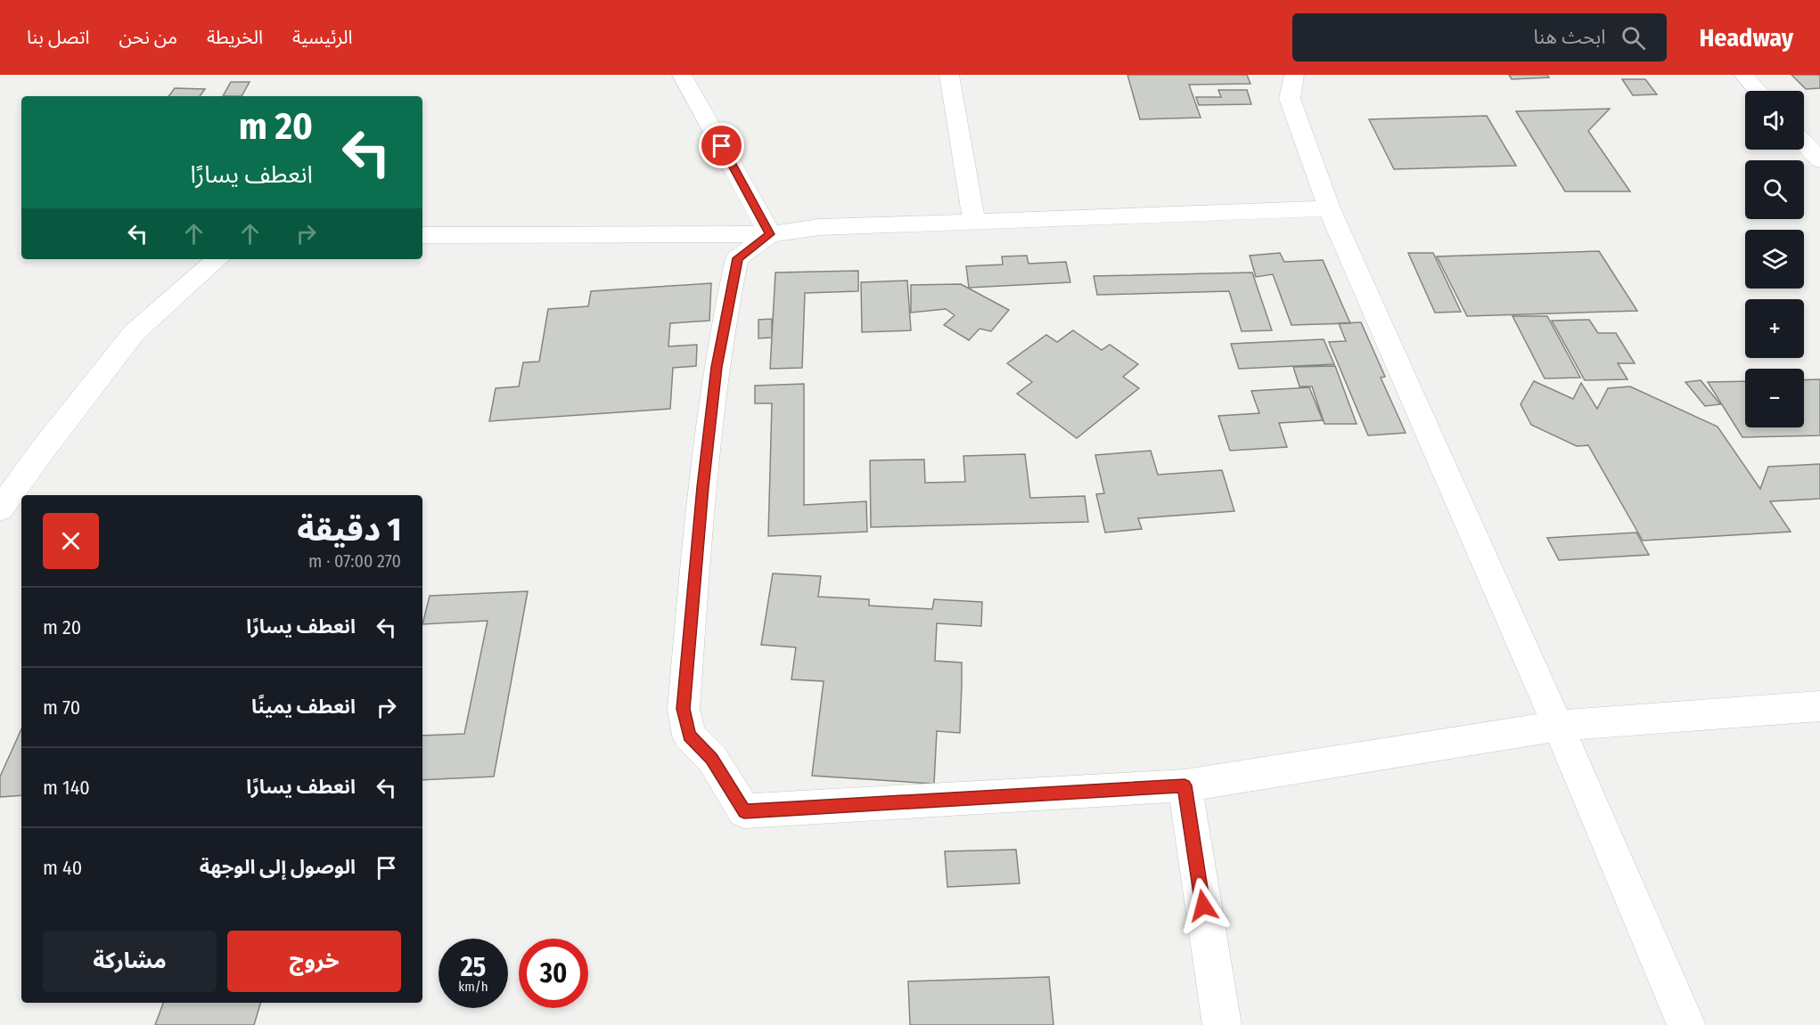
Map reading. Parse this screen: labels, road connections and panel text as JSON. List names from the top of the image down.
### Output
{
  "page": {
    "header": "Headway",
    "search": "ابحث هنا",
    "nav": [
      "الرئيسية",
      "الخريطة",
      "من نحن",
      "اتصل بنا"
    ],
    "map_buttons": ["+", "−"],
    "turn": ["20 m", "انعطف يسارًا"],
    "heading": ["1 دقيقة", "270 m · 07:00"],
    "list": [
      {
        "name": "انعطف يسارًا",
        "value": "20 m"
      },
      {
        "name": "انعطف يمينًا",
        "value": "70 m"
      },
      {
        "name": "انعطف يسارًا",
        "value": "140 m"
      },
      {
        "name": "الوصول إلى الوجهة",
        "value": "40 m"
      }
    ],
    "buttons": ["خروج", "مشاركة"],
    "speed": "25 km/h",
    "limit": "30"
  }
}
